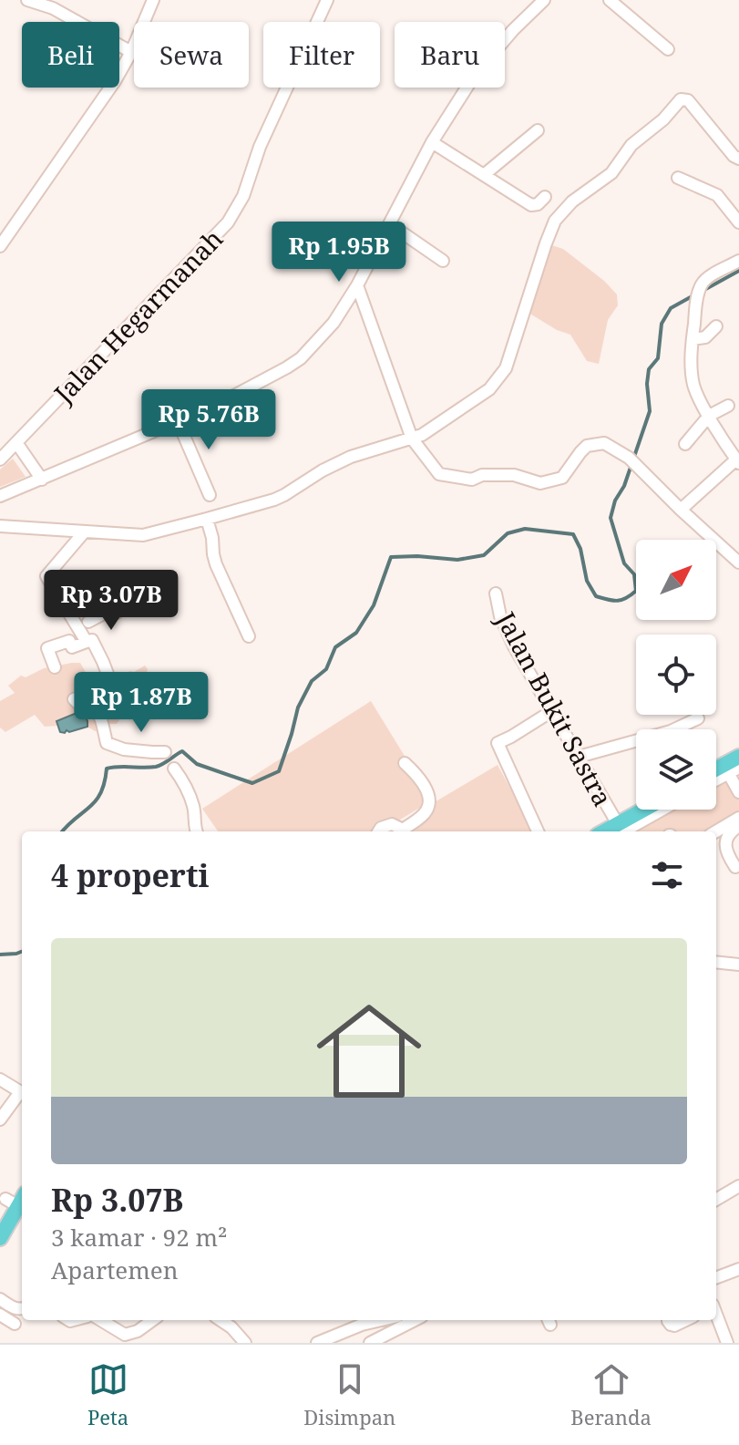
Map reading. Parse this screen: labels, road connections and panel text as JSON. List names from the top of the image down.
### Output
{
  "streets": {
    "street": ["Jalan Hegarmanah", "Jalan Bukit Sastra"]
  },
  "north": "top right",
  "page": {
    "chip": [
      "Beli",
      "Sewa",
      "Filter",
      "Baru"
    ],
    "price": [
      "Rp 1.95B",
      "Rp 5.76B",
      "Rp 3.07B",
      "Rp 1.87B"
    ],
    "heading": "4 properti",
    "list": [
      {
        "name": "Rp 3.07B",
        "note": "3 kamar · 92 m² · Apartemen"
      }
    ],
    "tabs": ["Peta", "Disimpan", "Beranda"]
  }
}
